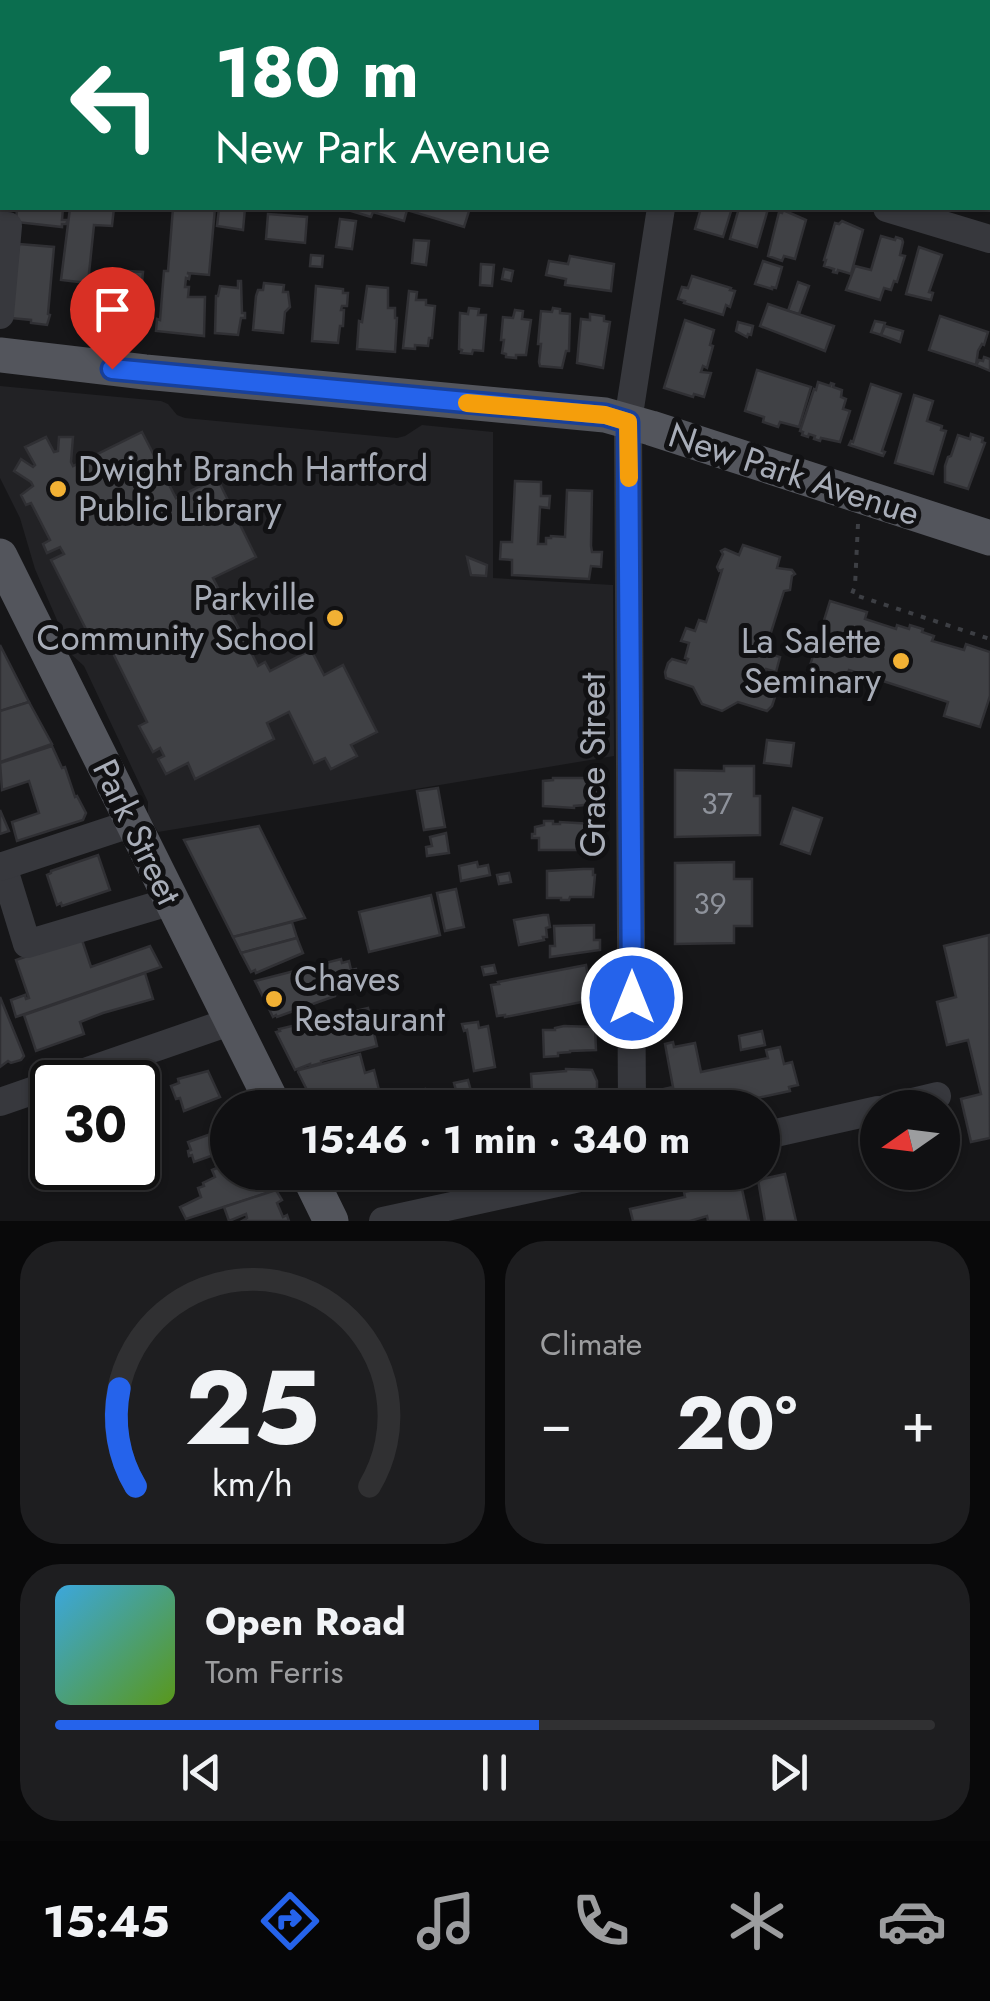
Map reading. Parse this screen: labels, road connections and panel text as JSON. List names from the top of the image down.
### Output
{
  "streets": {
    "main road": ["New Park Avenue", "Park Street"],
    "street": ["Grace Street"]
  },
  "crossings": [
    ["New Park Avenue", "Grace Street"]
  ],
  "places": [
    "Dwight Branch Hartford Public Library",
    "Parkville Community School",
    "La Salette Seminary",
    "Chaves Restaurant"
  ],
  "house_numbers": ["37", "39"],
  "north": "left",
  "page": {
    "turn": ["180 m", "New Park Avenue"],
    "limit": "30",
    "trip": "15:46 · 1 min · 340 m",
    "tile": "Climate",
    "heat": ["−", "20°", "+"],
    "song": ["Open Road", "Tom Ferris"],
    "tabs": "15:45",
    "gauge": ["25", "km/h"]
  }
}
